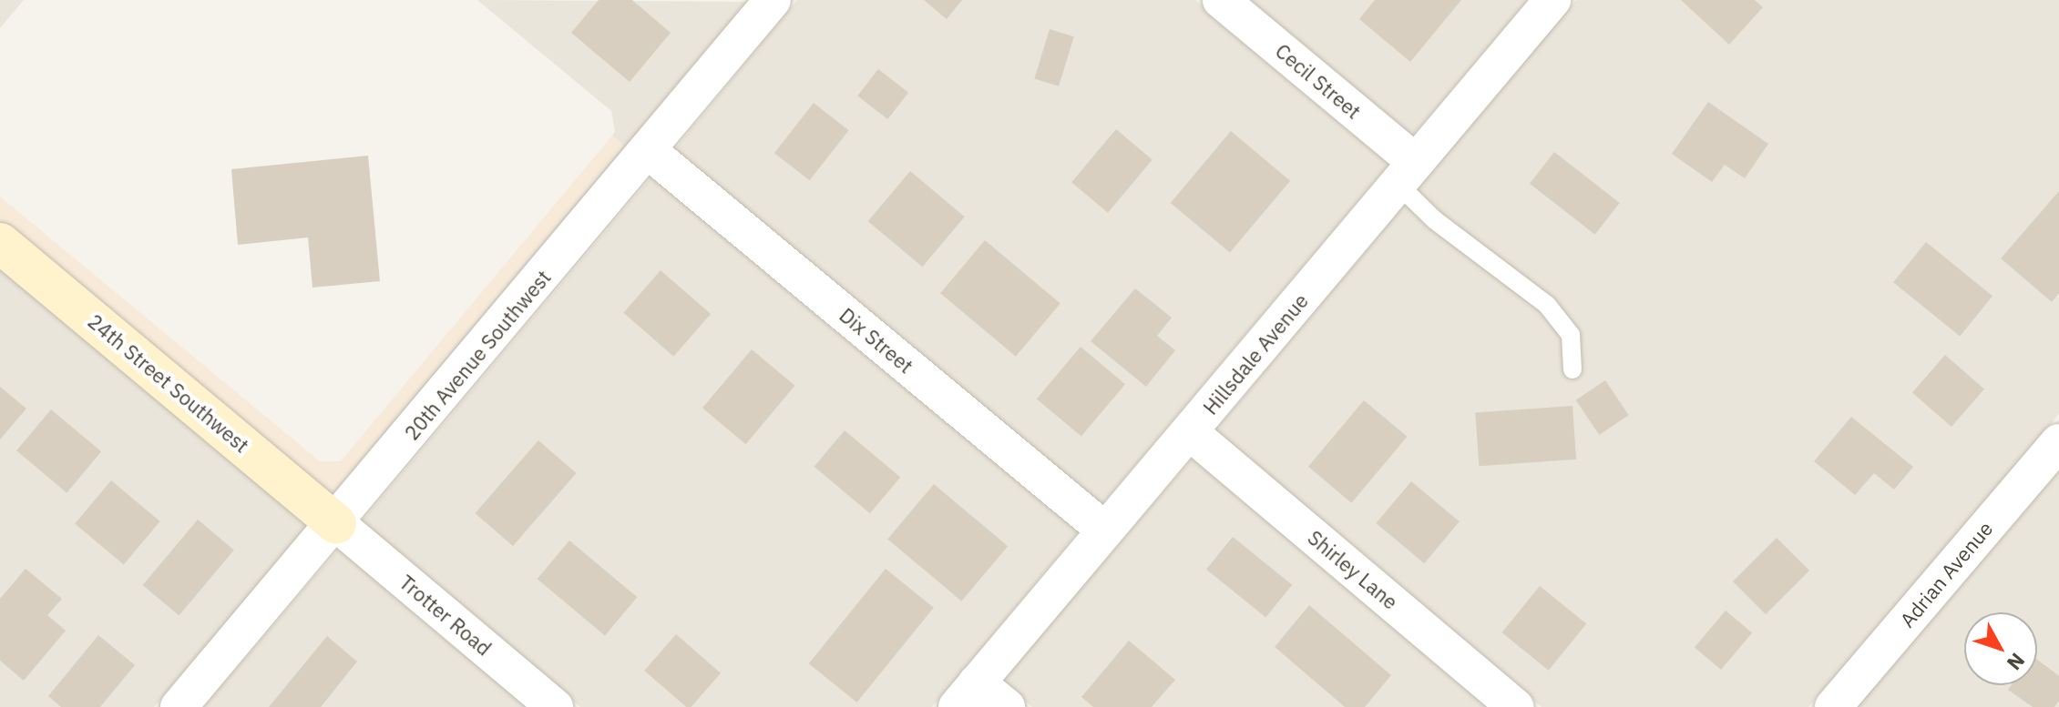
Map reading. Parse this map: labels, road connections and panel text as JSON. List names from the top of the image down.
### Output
{
  "streets": {
    "street": [
      "Cecil Street",
      "Dix Street",
      "Hillsdale Avenue",
      "20th Avenue Southwest",
      "24th Street Southwest",
      "Shirley Lane",
      "Adrian Avenue",
      "Trotter Road"
    ]
  },
  "crossings": [
    ["Cecil Street", "Hillsdale Avenue"],
    ["Dix Street", "Hillsdale Avenue"],
    ["Dix Street", "20th Avenue Southwest"],
    ["Hillsdale Avenue", "Shirley Lane"],
    ["20th Avenue Southwest", "24th Street Southwest"],
    ["20th Avenue Southwest", "Trotter Road"],
    ["24th Street Southwest", "Trotter Road"]
  ],
  "north": "bottom right"
}
